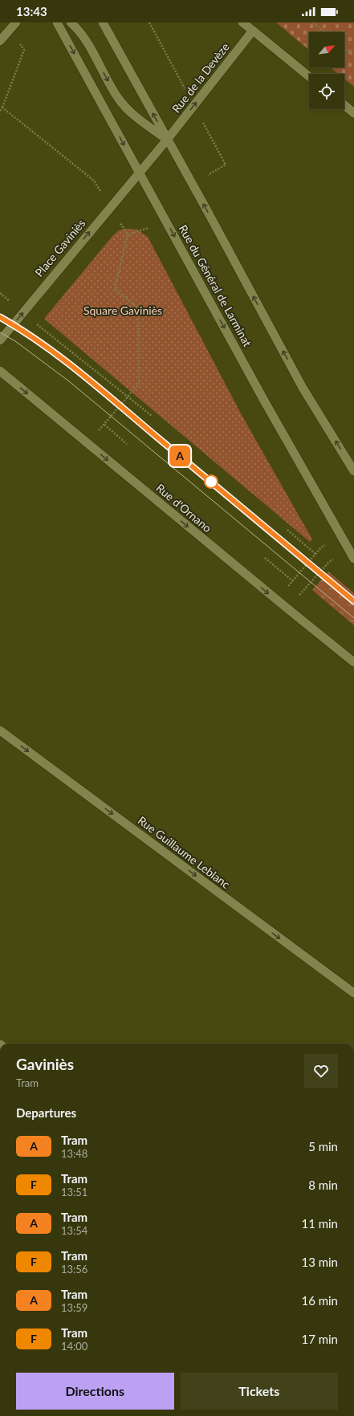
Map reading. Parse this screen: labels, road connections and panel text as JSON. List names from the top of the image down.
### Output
{
  "streets": {
    "street": [
      "Rue de la Devèze",
      "Place Gaviniès",
      "Rue du Général de Larminat",
      "Rue d'Ornano",
      "Rue Guillaume Leblanc"
    ]
  },
  "crossings": [
    ["Rue de la Devèze", "Place Gaviniès"],
    ["Rue de la Devèze", "Rue du Général de Larminat"],
    ["Place Gaviniès", "Rue du Général de Larminat"]
  ],
  "one_way": [
    "Rue de la Devèze",
    "Place Gaviniès",
    "Rue d'Ornano",
    "Rue Guillaume Leblanc"
  ],
  "parks": ["Square Gaviniès"],
  "lines": ["tram line A"],
  "north": "top right",
  "page": {
    "status": "13:43",
    "on_map": "A",
    "heading": [
      ["Gaviniès", "Tram"],
      "Departures"
    ],
    "list": [
      {
        "mark": "A",
        "name": "Tram",
        "note": "13:48",
        "value": "5 min"
      },
      {
        "mark": "F",
        "name": "Tram",
        "note": "13:51",
        "value": "8 min"
      },
      {
        "mark": "A",
        "name": "Tram",
        "note": "13:54",
        "value": "11 min"
      },
      {
        "mark": "F",
        "name": "Tram",
        "note": "13:56",
        "value": "13 min"
      },
      {
        "mark": "A",
        "name": "Tram",
        "note": "13:59",
        "value": "16 min"
      },
      {
        "mark": "F",
        "name": "Tram",
        "note": "14:00",
        "value": "17 min"
      }
    ],
    "buttons": ["Directions", "Tickets"]
  }
}
